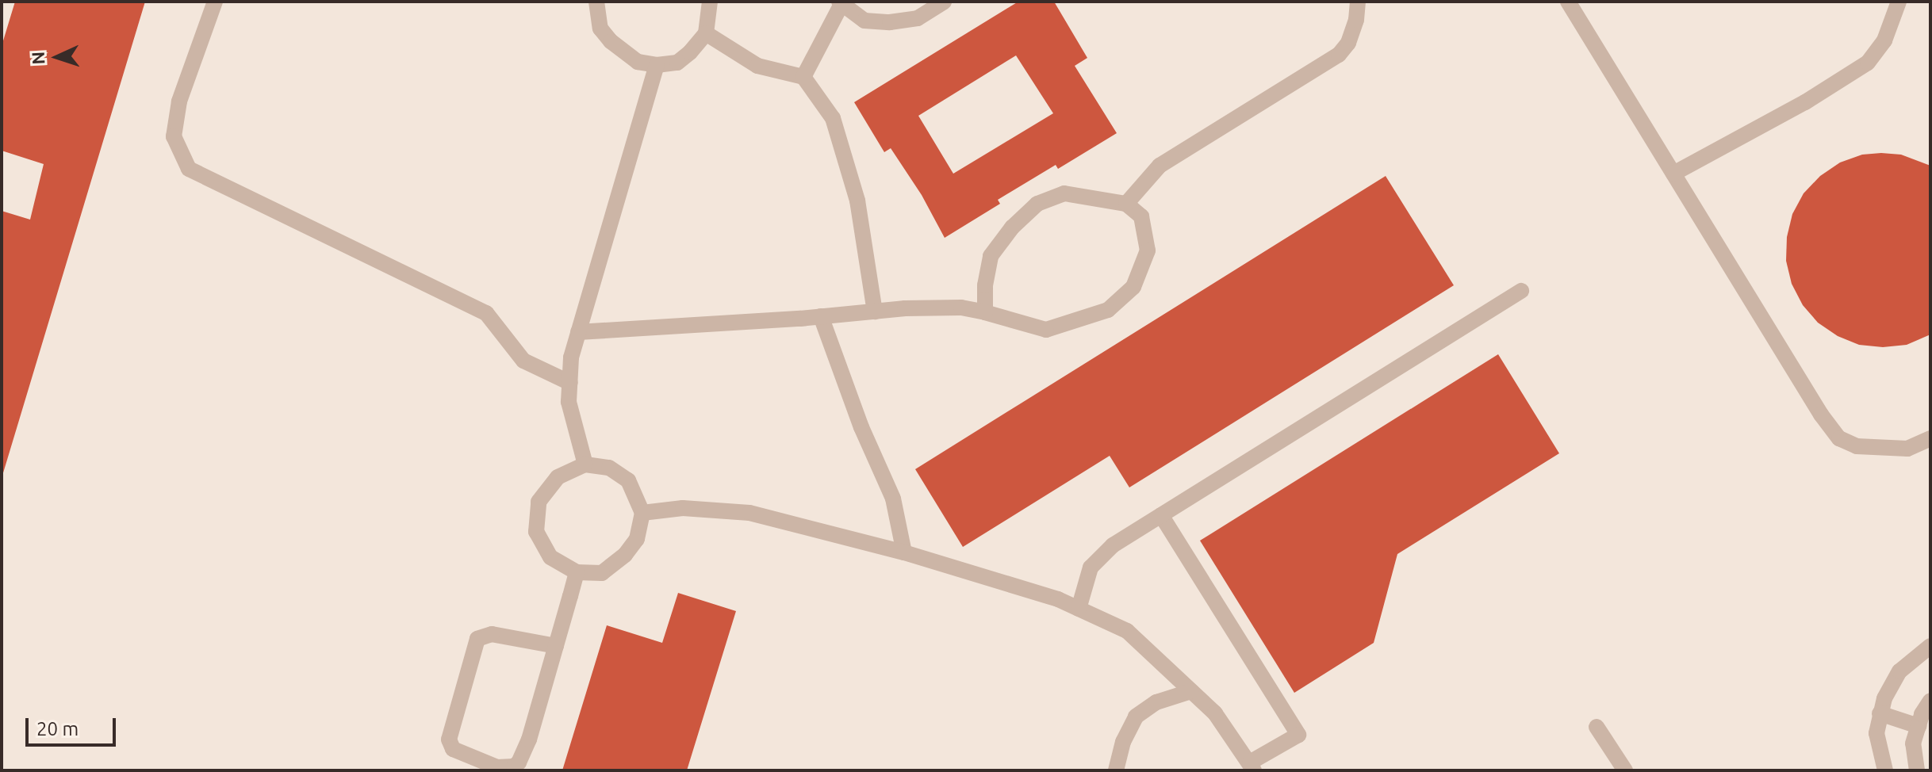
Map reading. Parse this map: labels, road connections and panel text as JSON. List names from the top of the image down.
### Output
{
  "scale_bar": "20 m",
  "north": "left"
}
